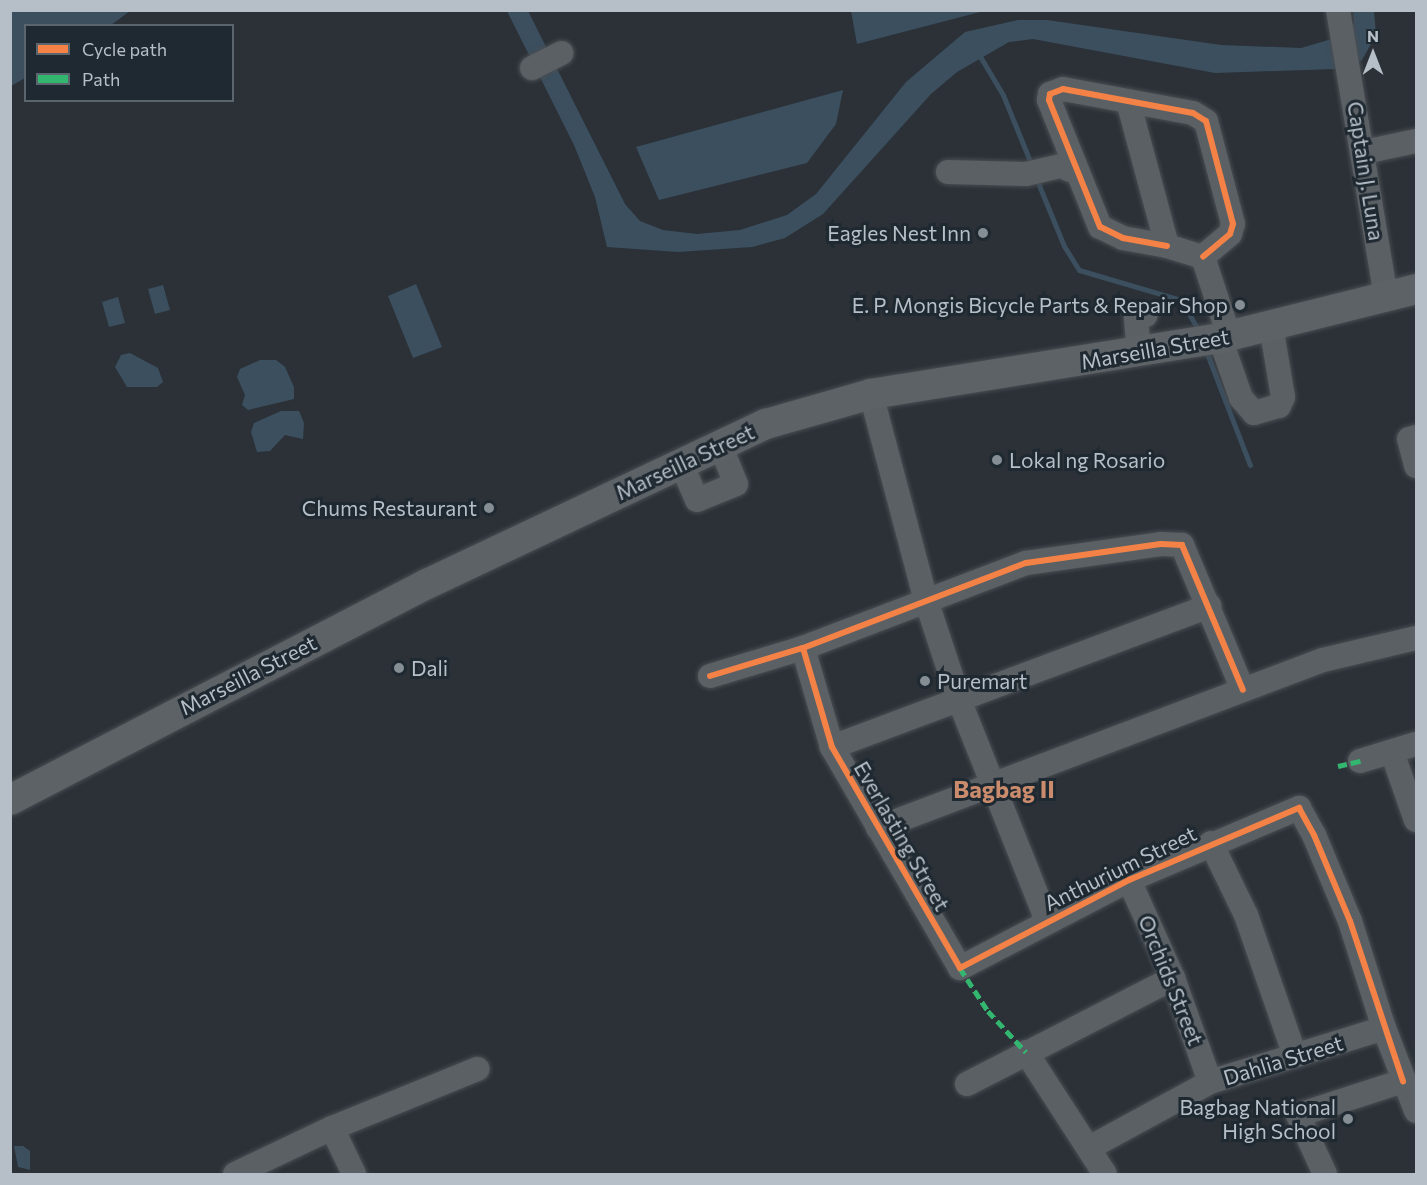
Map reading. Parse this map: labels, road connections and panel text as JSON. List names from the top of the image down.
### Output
{
  "streets": {
    "main road": ["Marseilla Street"],
    "street": [
      "Captain J. Luna",
      "Everlasting Street",
      "Anthurium Street",
      "Orchids Street",
      "Dahlia Street"
    ]
  },
  "crossings": [
    ["Captain J. Luna", "Marseilla Street"],
    ["Everlasting Street", "Anthurium Street"],
    ["Anthurium Street", "Orchids Street"],
    ["Anthurium Street", "Dahlia Street"],
    ["Orchids Street", "Dahlia Street"]
  ],
  "districts": ["Bagbag II"],
  "places": [
    "Eagles Nest Inn",
    "E. P. Mongis Bicycle Parts & Repair Shop",
    "Lokal ng Rosario",
    "Chums Restaurant",
    "Dali",
    "Puremart",
    "Bagbag National High School"
  ],
  "legend": ["Cycle path", "Path"],
  "north": "top"
}
